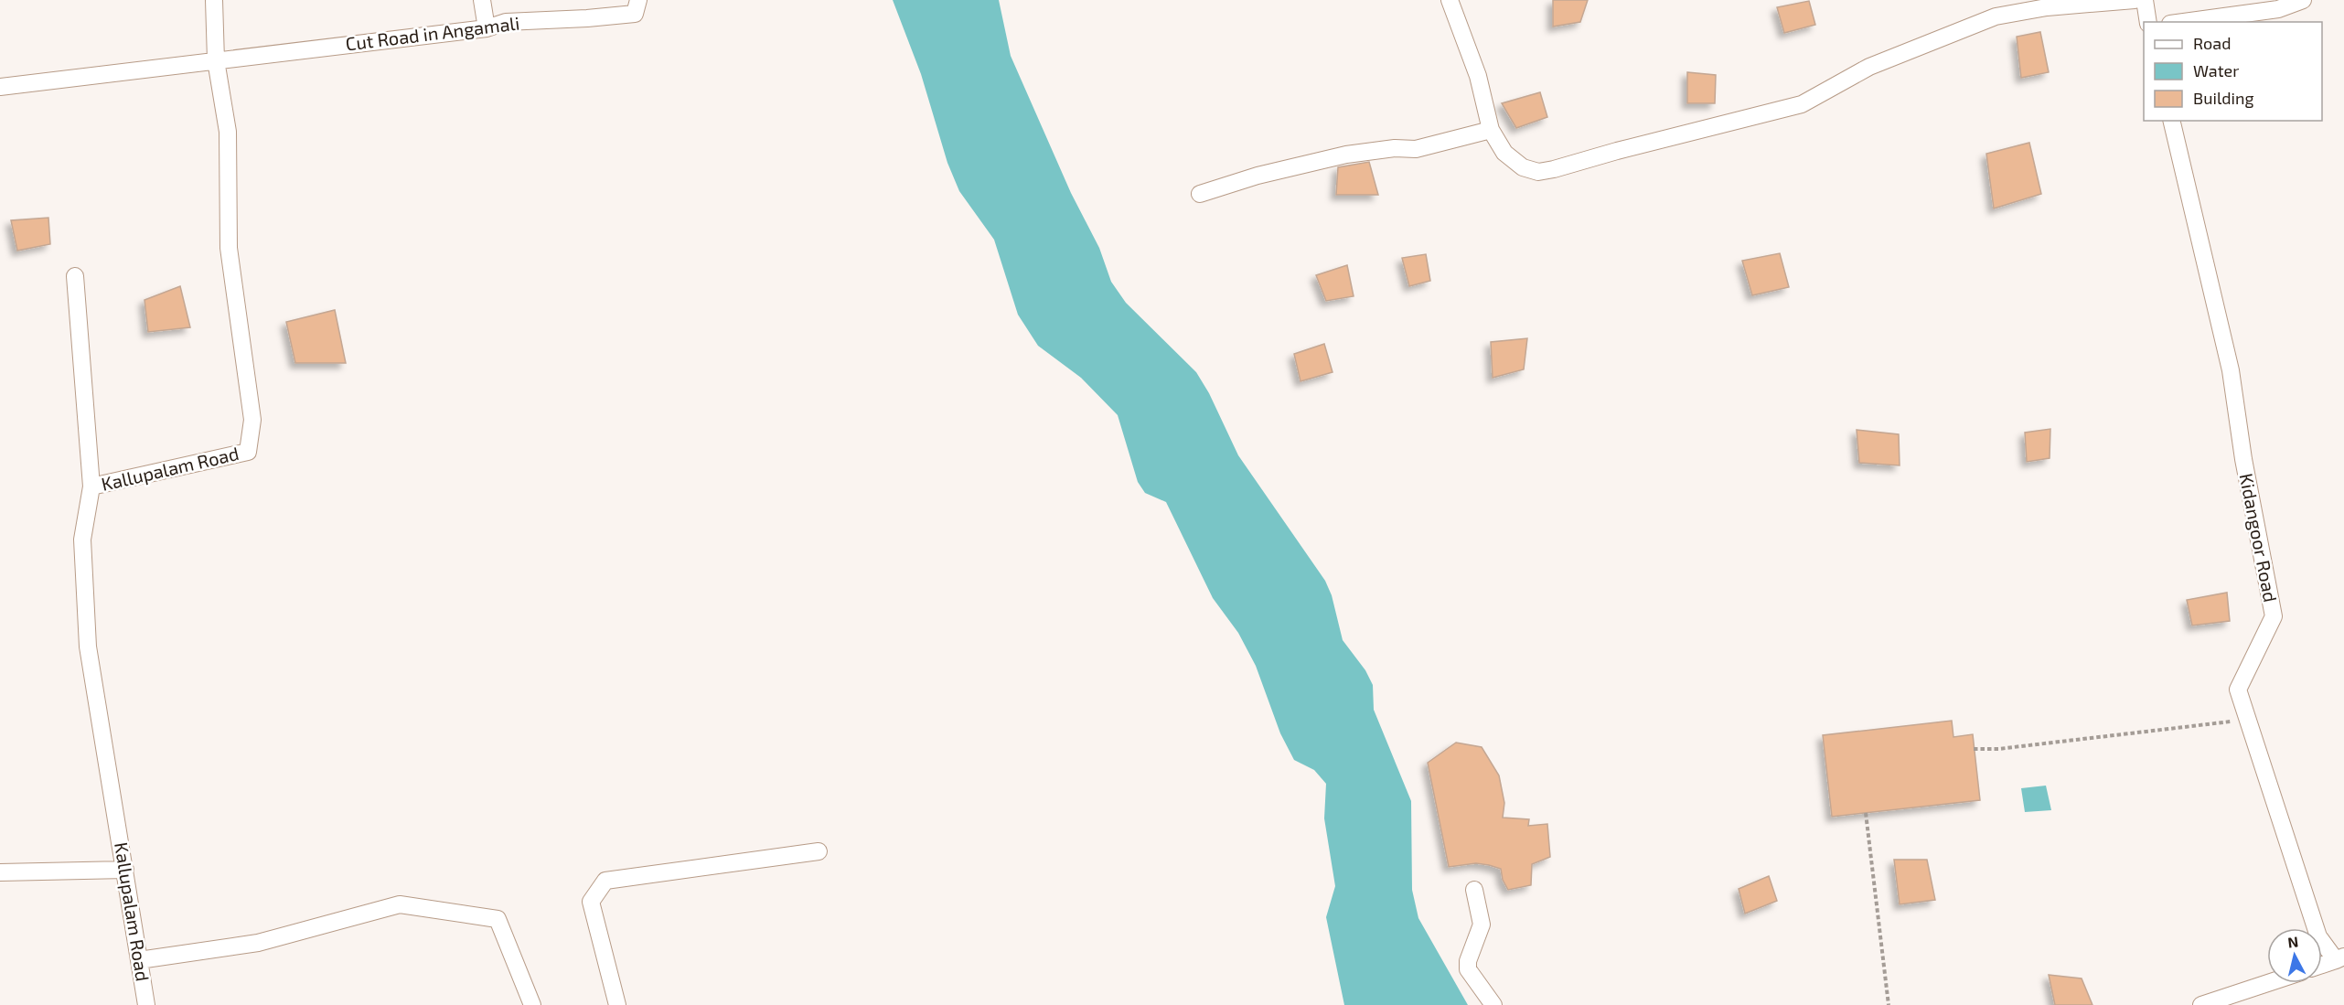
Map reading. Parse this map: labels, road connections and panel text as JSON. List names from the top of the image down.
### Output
{
  "streets": {
    "street": ["Cut Road in Angamali", "Kallupalam Road", "Kidangoor Road"]
  },
  "crossings": [
    ["Cut Road in Angamali", "Kallupalam Road"]
  ],
  "legend": ["Road", "Water", "Building"],
  "north": "top"
}
